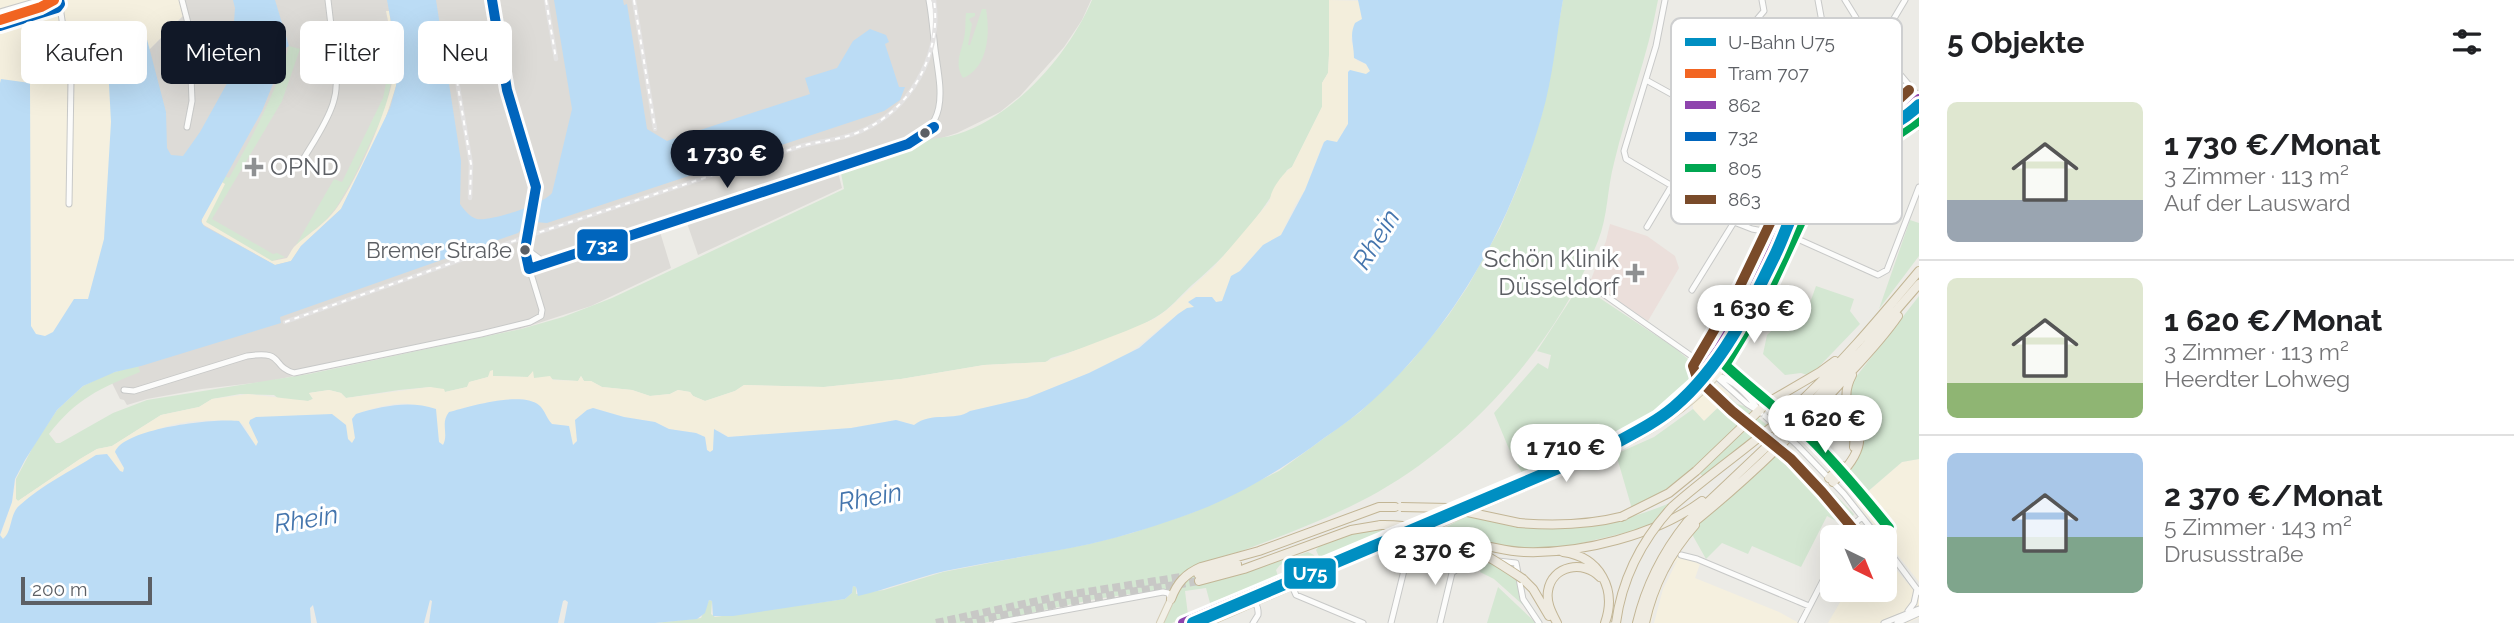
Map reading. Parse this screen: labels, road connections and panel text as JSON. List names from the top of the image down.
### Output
{
  "water": ["Rhein"],
  "places": {
    "health": ["OPND", "Schön Klinik Düsseldorf"],
    "other": ["Bremer Straße"]
  },
  "lines": [
    "tram line 707",
    "transit line 732",
    "transit line 863",
    "transit line 862",
    "metro line U75",
    "transit line 805"
  ],
  "legend": [
    "U-Bahn U75",
    "Tram 707",
    "862",
    "732",
    "805",
    "863"
  ],
  "scale_bar": "200 m",
  "north": "bottom right",
  "page": {
    "heading": "5 Objekte",
    "chip": [
      "Kaufen",
      "Mieten",
      "Filter",
      "Neu"
    ],
    "list": [
      {
        "name": "1 730 €/Monat",
        "note": "3 Zimmer · 113 m² · Auf der Lausward"
      },
      {
        "name": "1 620 €/Monat",
        "note": "3 Zimmer · 113 m² · Heerdter Lohweg"
      },
      {
        "name": "2 370 €/Monat",
        "note": "5 Zimmer · 143 m² · Drususstraße"
      }
    ],
    "price": [
      "1 730 €",
      "1 630 €",
      "1 620 €",
      "1 710 €",
      "2 370 €"
    ],
    "scale": "200 m"
  }
}
